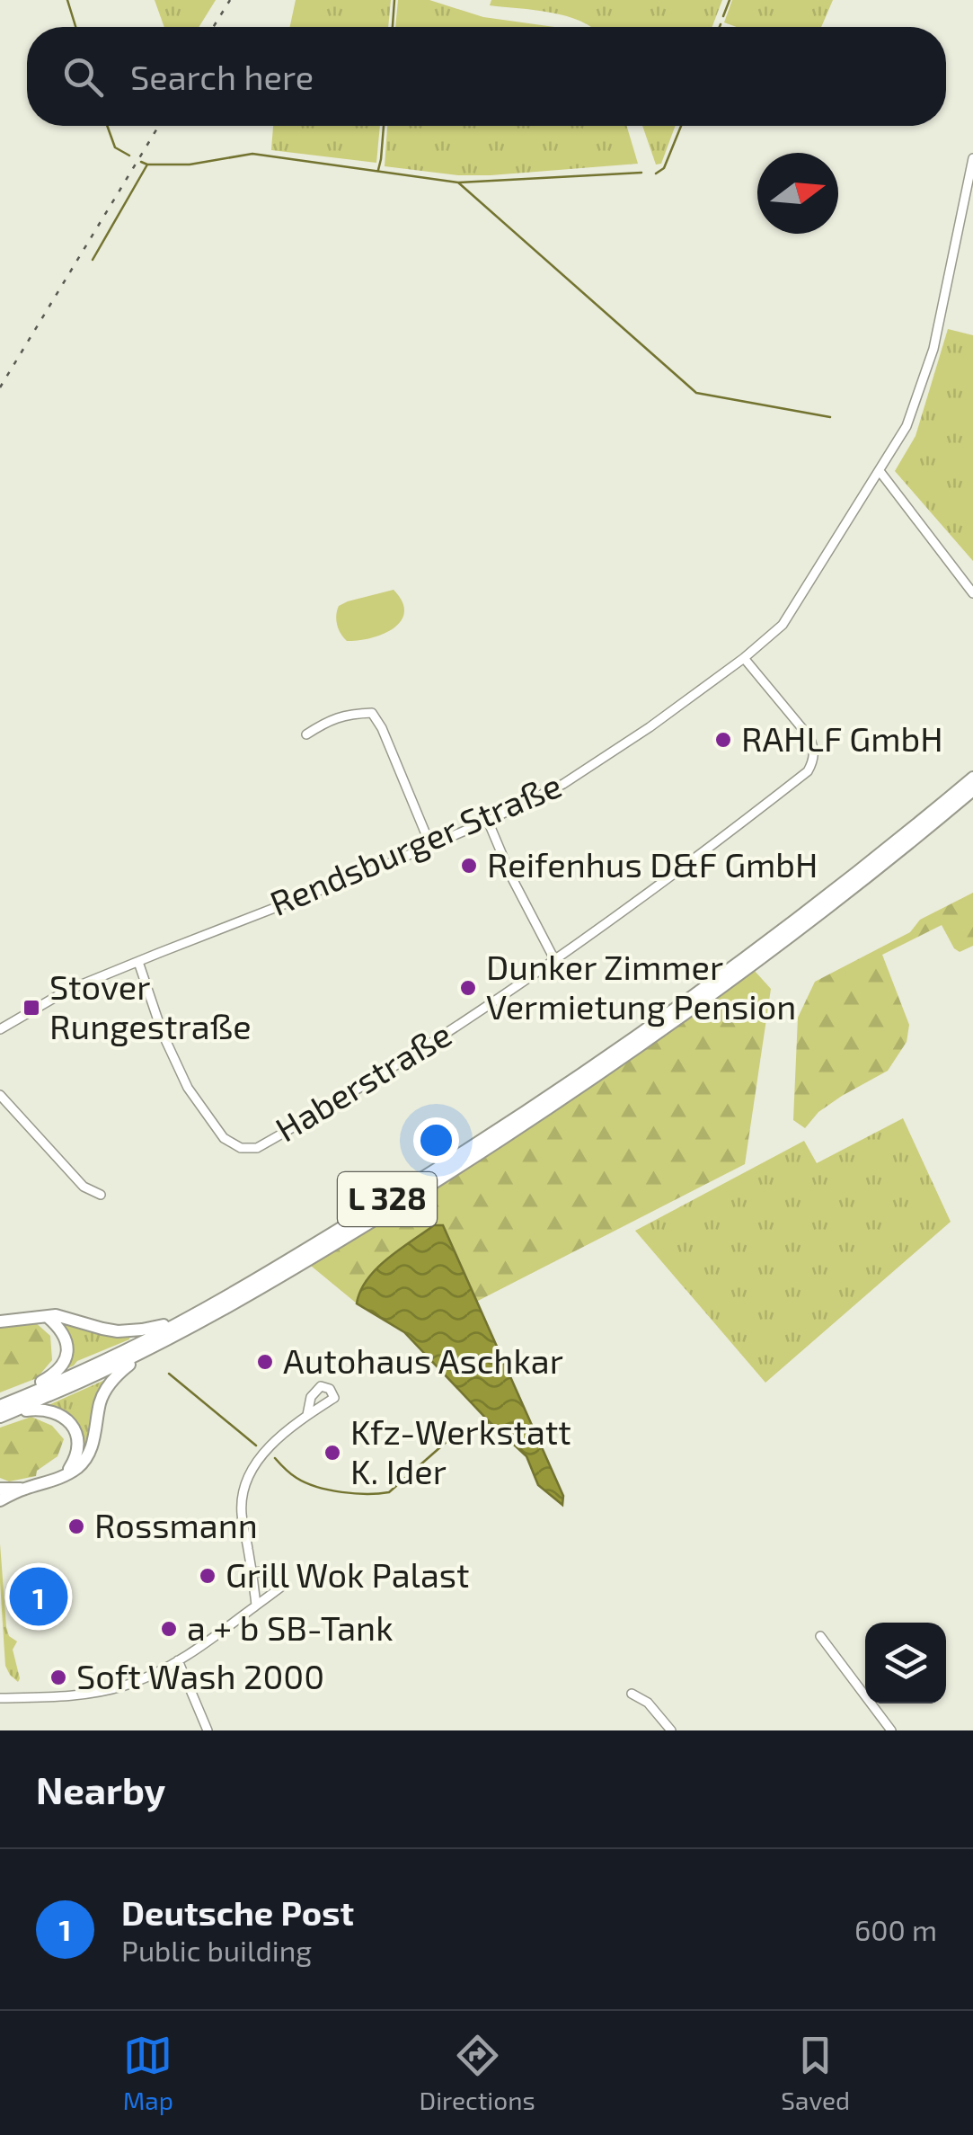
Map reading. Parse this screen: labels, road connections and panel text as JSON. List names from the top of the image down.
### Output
{
  "streets": {
    "highway": ["L 328"],
    "street": ["Rendsburger Straße", "Haberstraße"]
  },
  "crossings": [
    ["Rendsburger Straße", "Haberstraße"]
  ],
  "places": {
    "other": [
      "RAHLF GmbH",
      "Reifenhus D&F GmbH",
      "Dunker Zimmer Vermietung Pension",
      "Autohaus Aschkar",
      "Kfz-Werkstatt K. Ider",
      "Rossmann",
      "Grill Wok Palast",
      "a + b SB-Tank",
      "Soft Wash 2000"
    ],
    "transit": ["Stover Rungestraße"]
  },
  "north": "right",
  "page": {
    "search": "Search here",
    "pins": "1",
    "heading": "Nearby",
    "list": [
      {
        "mark": "1",
        "name": "Deutsche Post",
        "note": "Public building",
        "value": "600 m"
      }
    ],
    "nav": ["Map", "Directions", "Saved"]
  }
}
